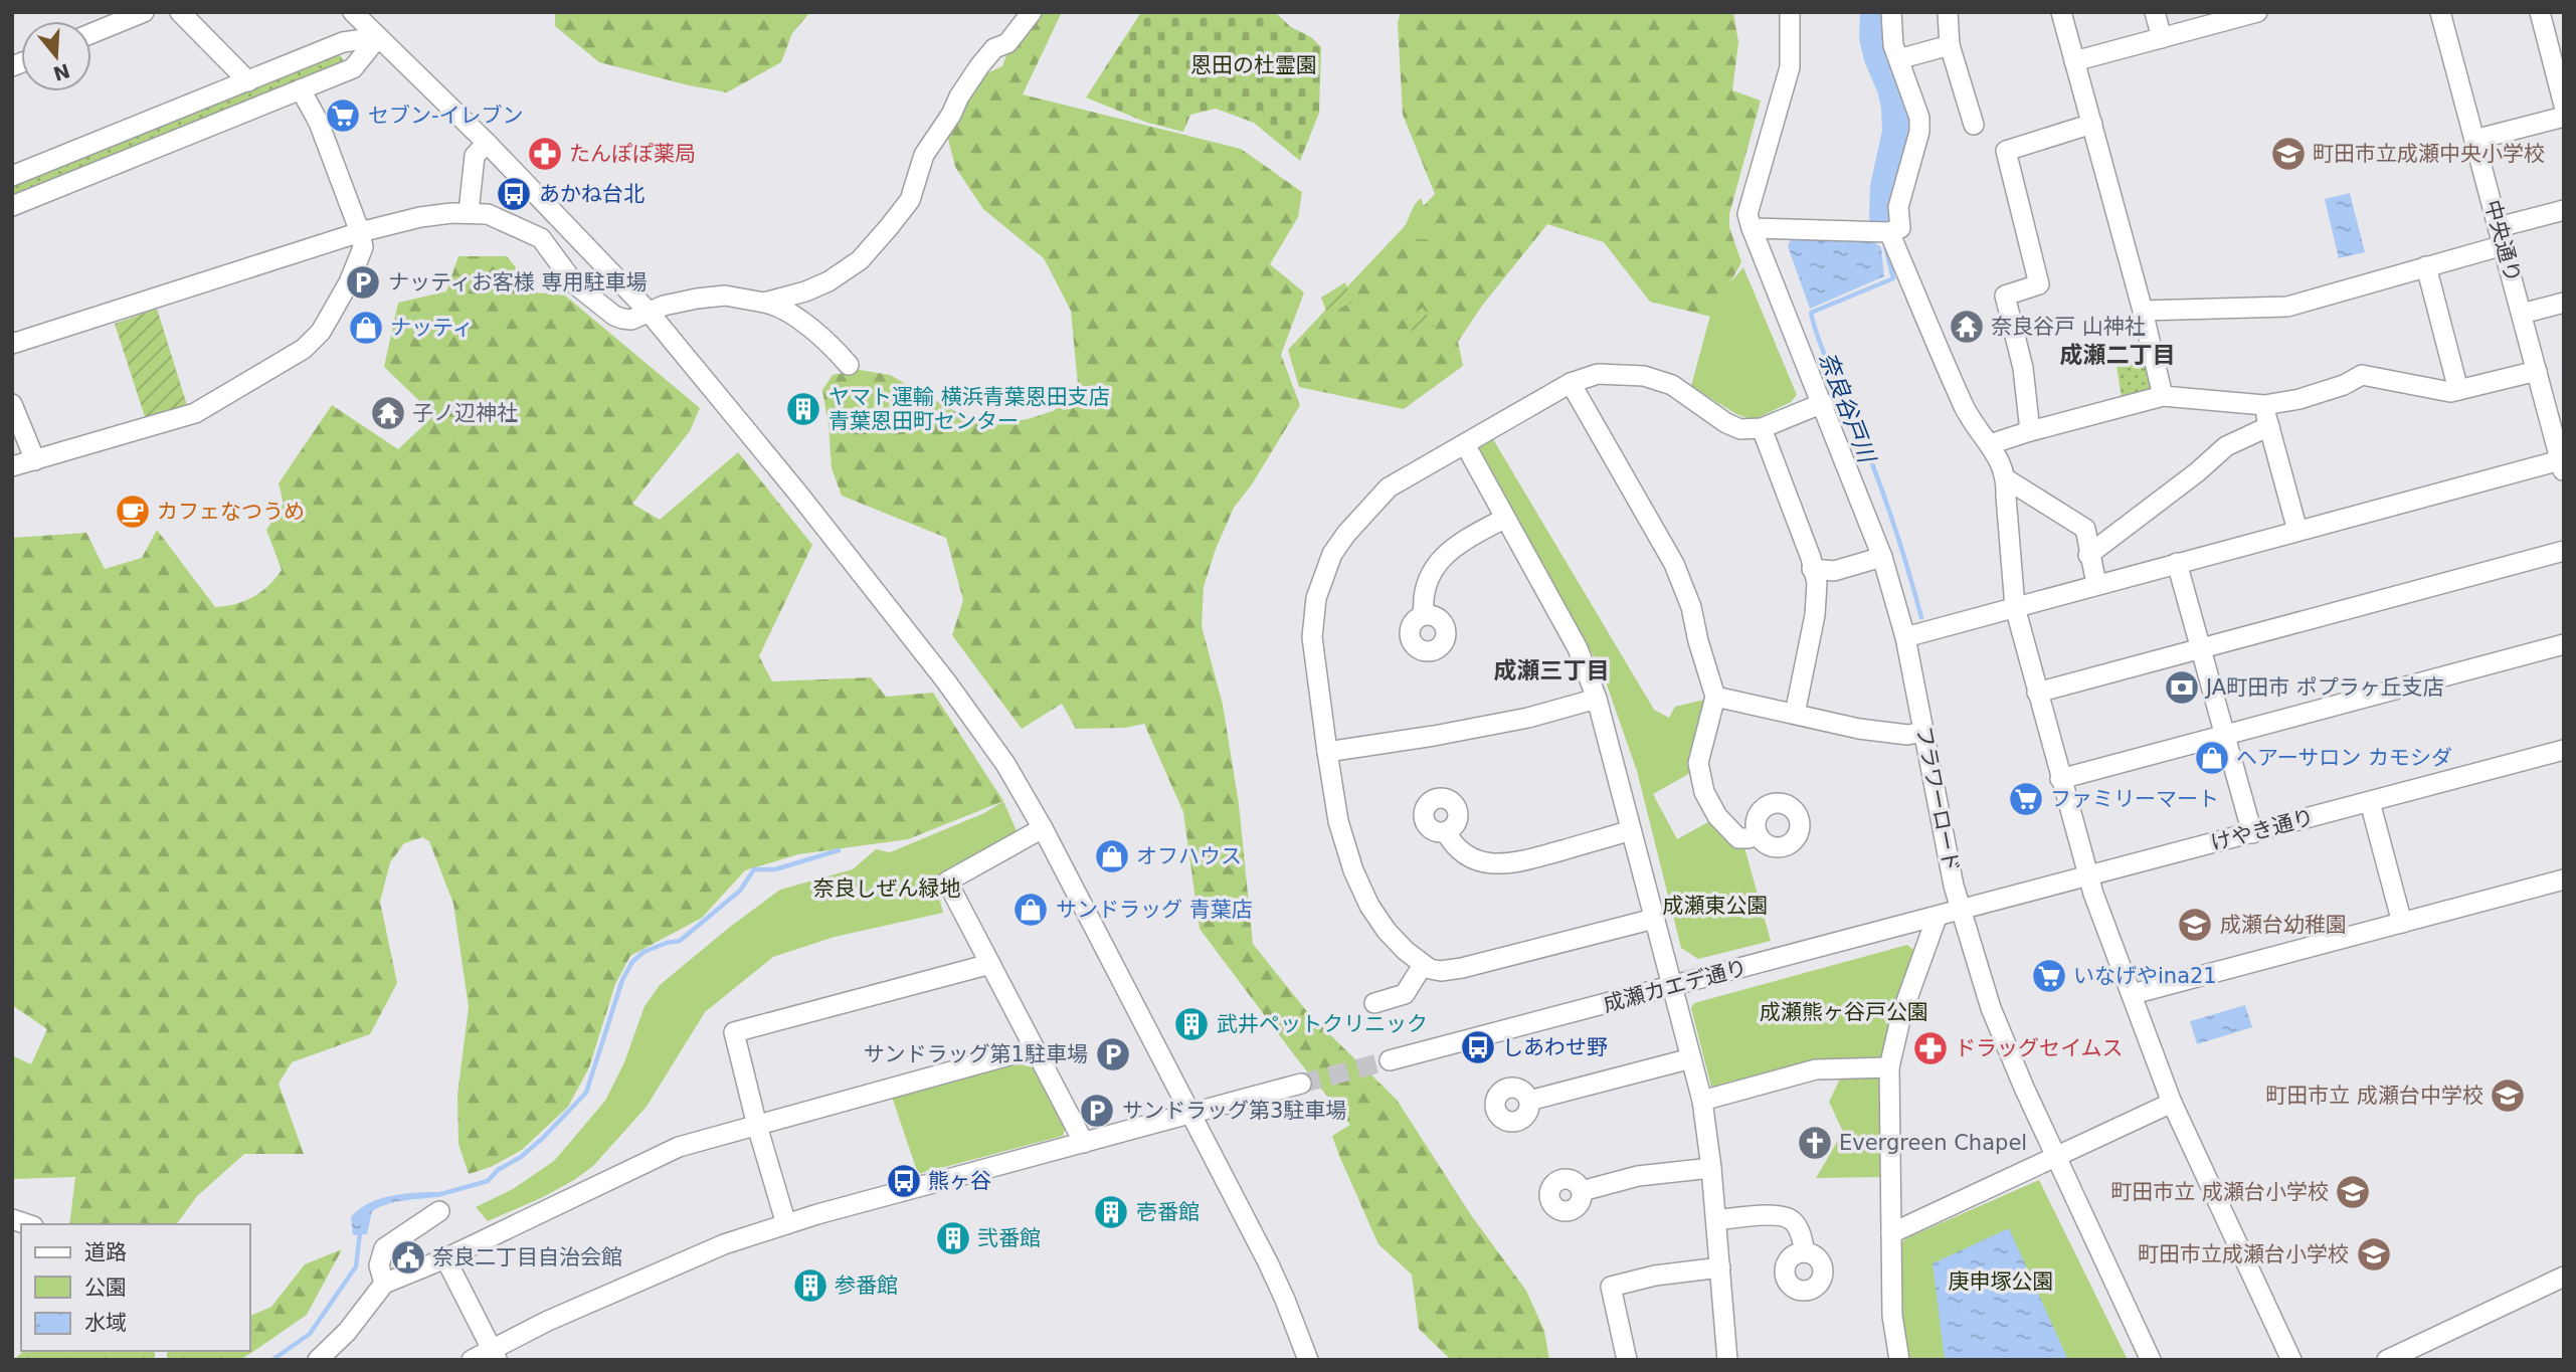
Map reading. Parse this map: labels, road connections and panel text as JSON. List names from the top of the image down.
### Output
{
  "streets": {
    "street": [
      "中央通り",
      "フラワーロード",
      "けやき通り",
      "成瀬カエデ通り"
    ]
  },
  "crossings": [
    ["フラワーロード", "けやき通り"],
    ["フラワーロード", "成瀬カエデ通り"],
    ["けやき通り", "成瀬カエデ通り"]
  ],
  "districts": ["成瀬二丁目", "成瀬三丁目"],
  "water": ["奈良谷戸川"],
  "parks": [
    "恩田の杜霊園",
    "奈良しぜん緑地",
    "成瀬東公園",
    "成瀬熊ヶ谷戸公園",
    "庚申塚公園"
  ],
  "places": {
    "supermarket": ["セブン-イレブン", "ファミリーマート", "いなげやina21"],
    "pharmacy": ["たんぽぽ薬局", "ドラッグセイムス"],
    "school or university": [
      "町田市立成瀬中央小学校",
      "成瀬台幼稚園",
      "町田市立 成瀬台中学校",
      "町田市立 成瀬台小学校",
      "町田市立成瀬台小学校"
    ],
    "bus stop": ["あかね台北", "しあわせ野", "熊ヶ谷"],
    "parking": ["ナッティお客様 専用駐車場", "サンドラッグ第1駐車場", "サンドラッグ第3駐車場"],
    "temple": ["奈良谷戸 山神社", "子ノ辺神社"],
    "shop": [
      "ナッティ",
      "ヘアーサロン カモシダ",
      "オフハウス",
      "サンドラッグ 青葉店"
    ],
    "building": [
      "ヤマト運輸 横浜青葉恩田支店 青葉恩田町センター",
      "武井ペットクリニック",
      "壱番館",
      "弐番館",
      "参番館"
    ],
    "cafe": ["カフェなつうめ"],
    "bank": ["JA町田市 ポプラヶ丘支店"],
    "church": ["Evergreen Chapel"],
    "public building": ["奈良二丁目自治会館"]
  },
  "legend": ["道路", "公園", "水域"],
  "north": "bottom"
}
